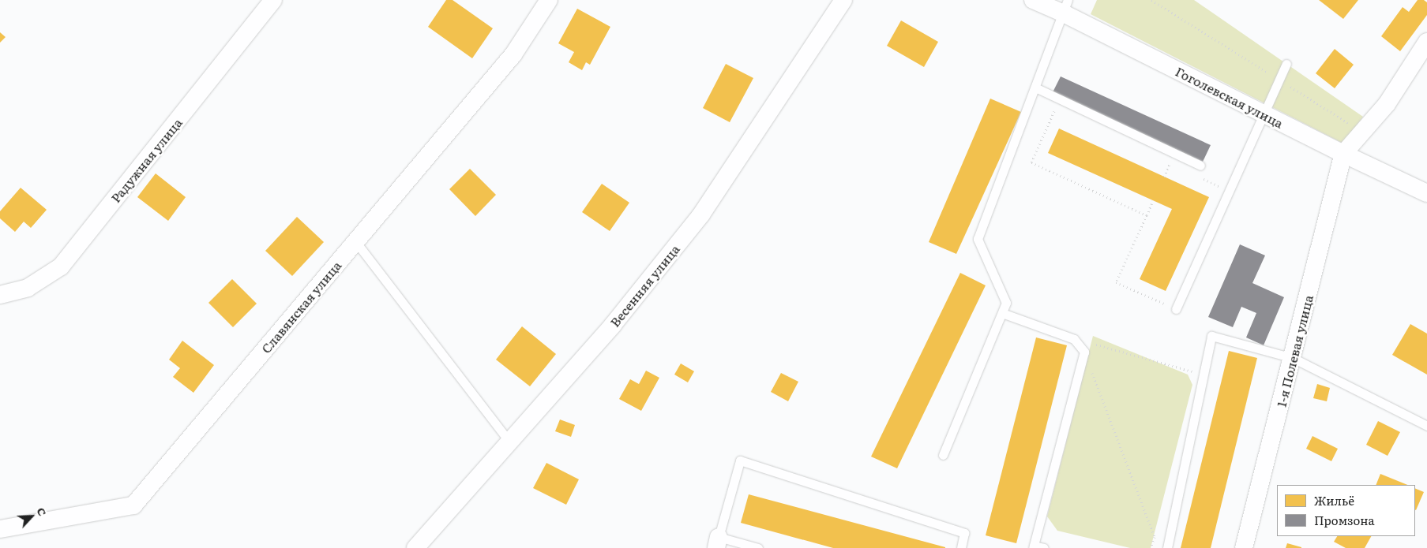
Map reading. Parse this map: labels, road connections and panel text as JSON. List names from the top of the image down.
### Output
{
  "streets": {
    "street": [
      "Гоголевская улица",
      "Радужная улица",
      "Весенняя улица",
      "Славянская улица",
      "1-я Полевая улица"
    ]
  },
  "crossings": [
    ["Гоголевская улица", "1-я Полевая улица"]
  ],
  "legend": ["Жильё", "Промзона"],
  "north": "top right"
}
